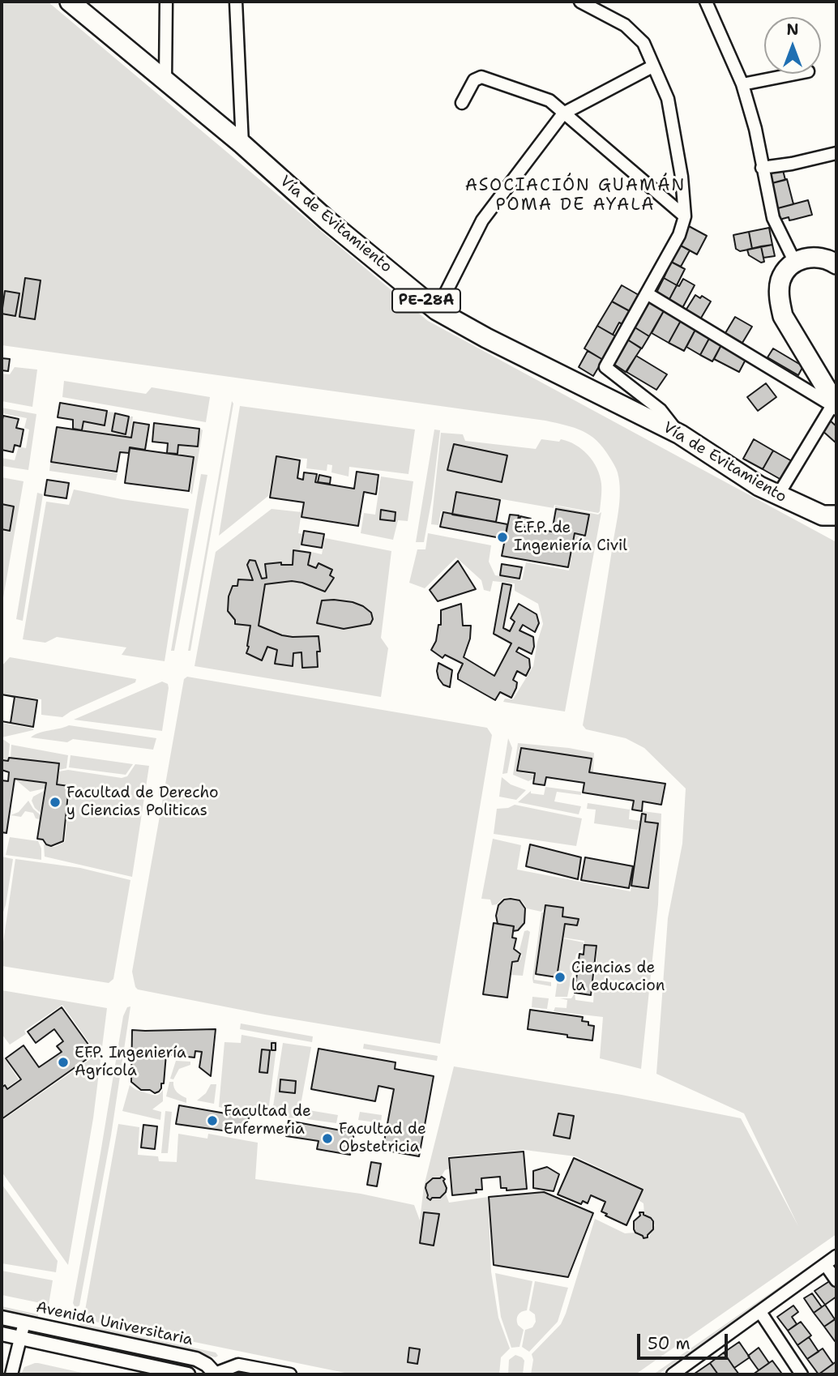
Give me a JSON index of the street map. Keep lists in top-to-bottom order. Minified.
{"streets":{"highway":["Vía de Evitamiento","PE-28A"],"street":["Avenida Universitaria"]},"districts":["ASOCIACIÓN GUAMÁN POMA DE AYALA"],"places":["E.F.P. de Ingeniería Civil","Facultad de Derecho y Ciencias Politicas","Ciencias de la educacion","EFP. Ingeniería Agrícola","Facultad de Enfermeria","Facultad de Obstetricia"],"scale_bar":"50 m","north":"top"}
